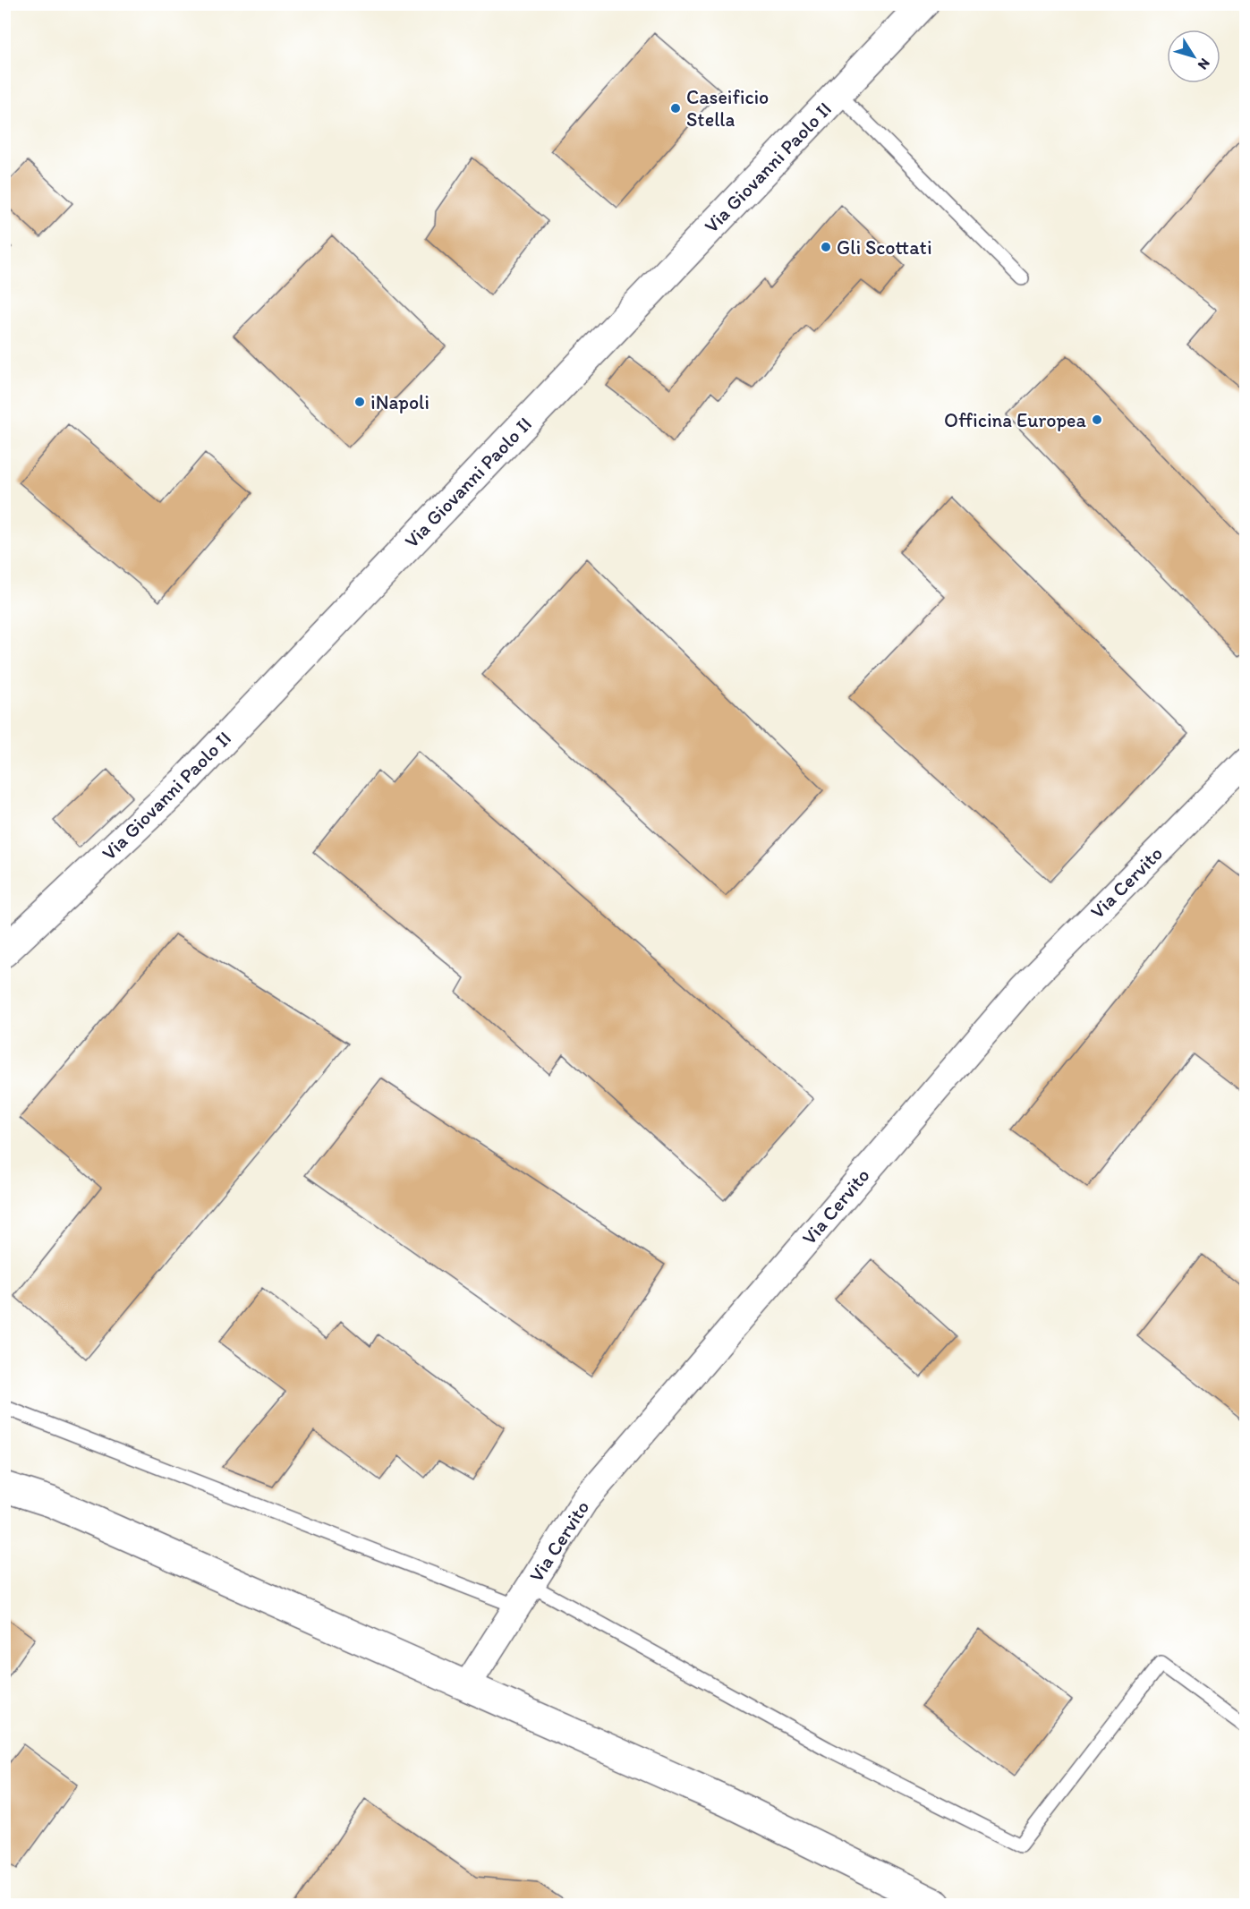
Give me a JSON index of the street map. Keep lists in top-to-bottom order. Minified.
{"streets":{"street":["Via Giovanni Paolo II","Via Cervito"]},"places":["Caseificio Stella","Gli Scottati","iNapoli","Officina Europea"],"north":"bottom right"}
